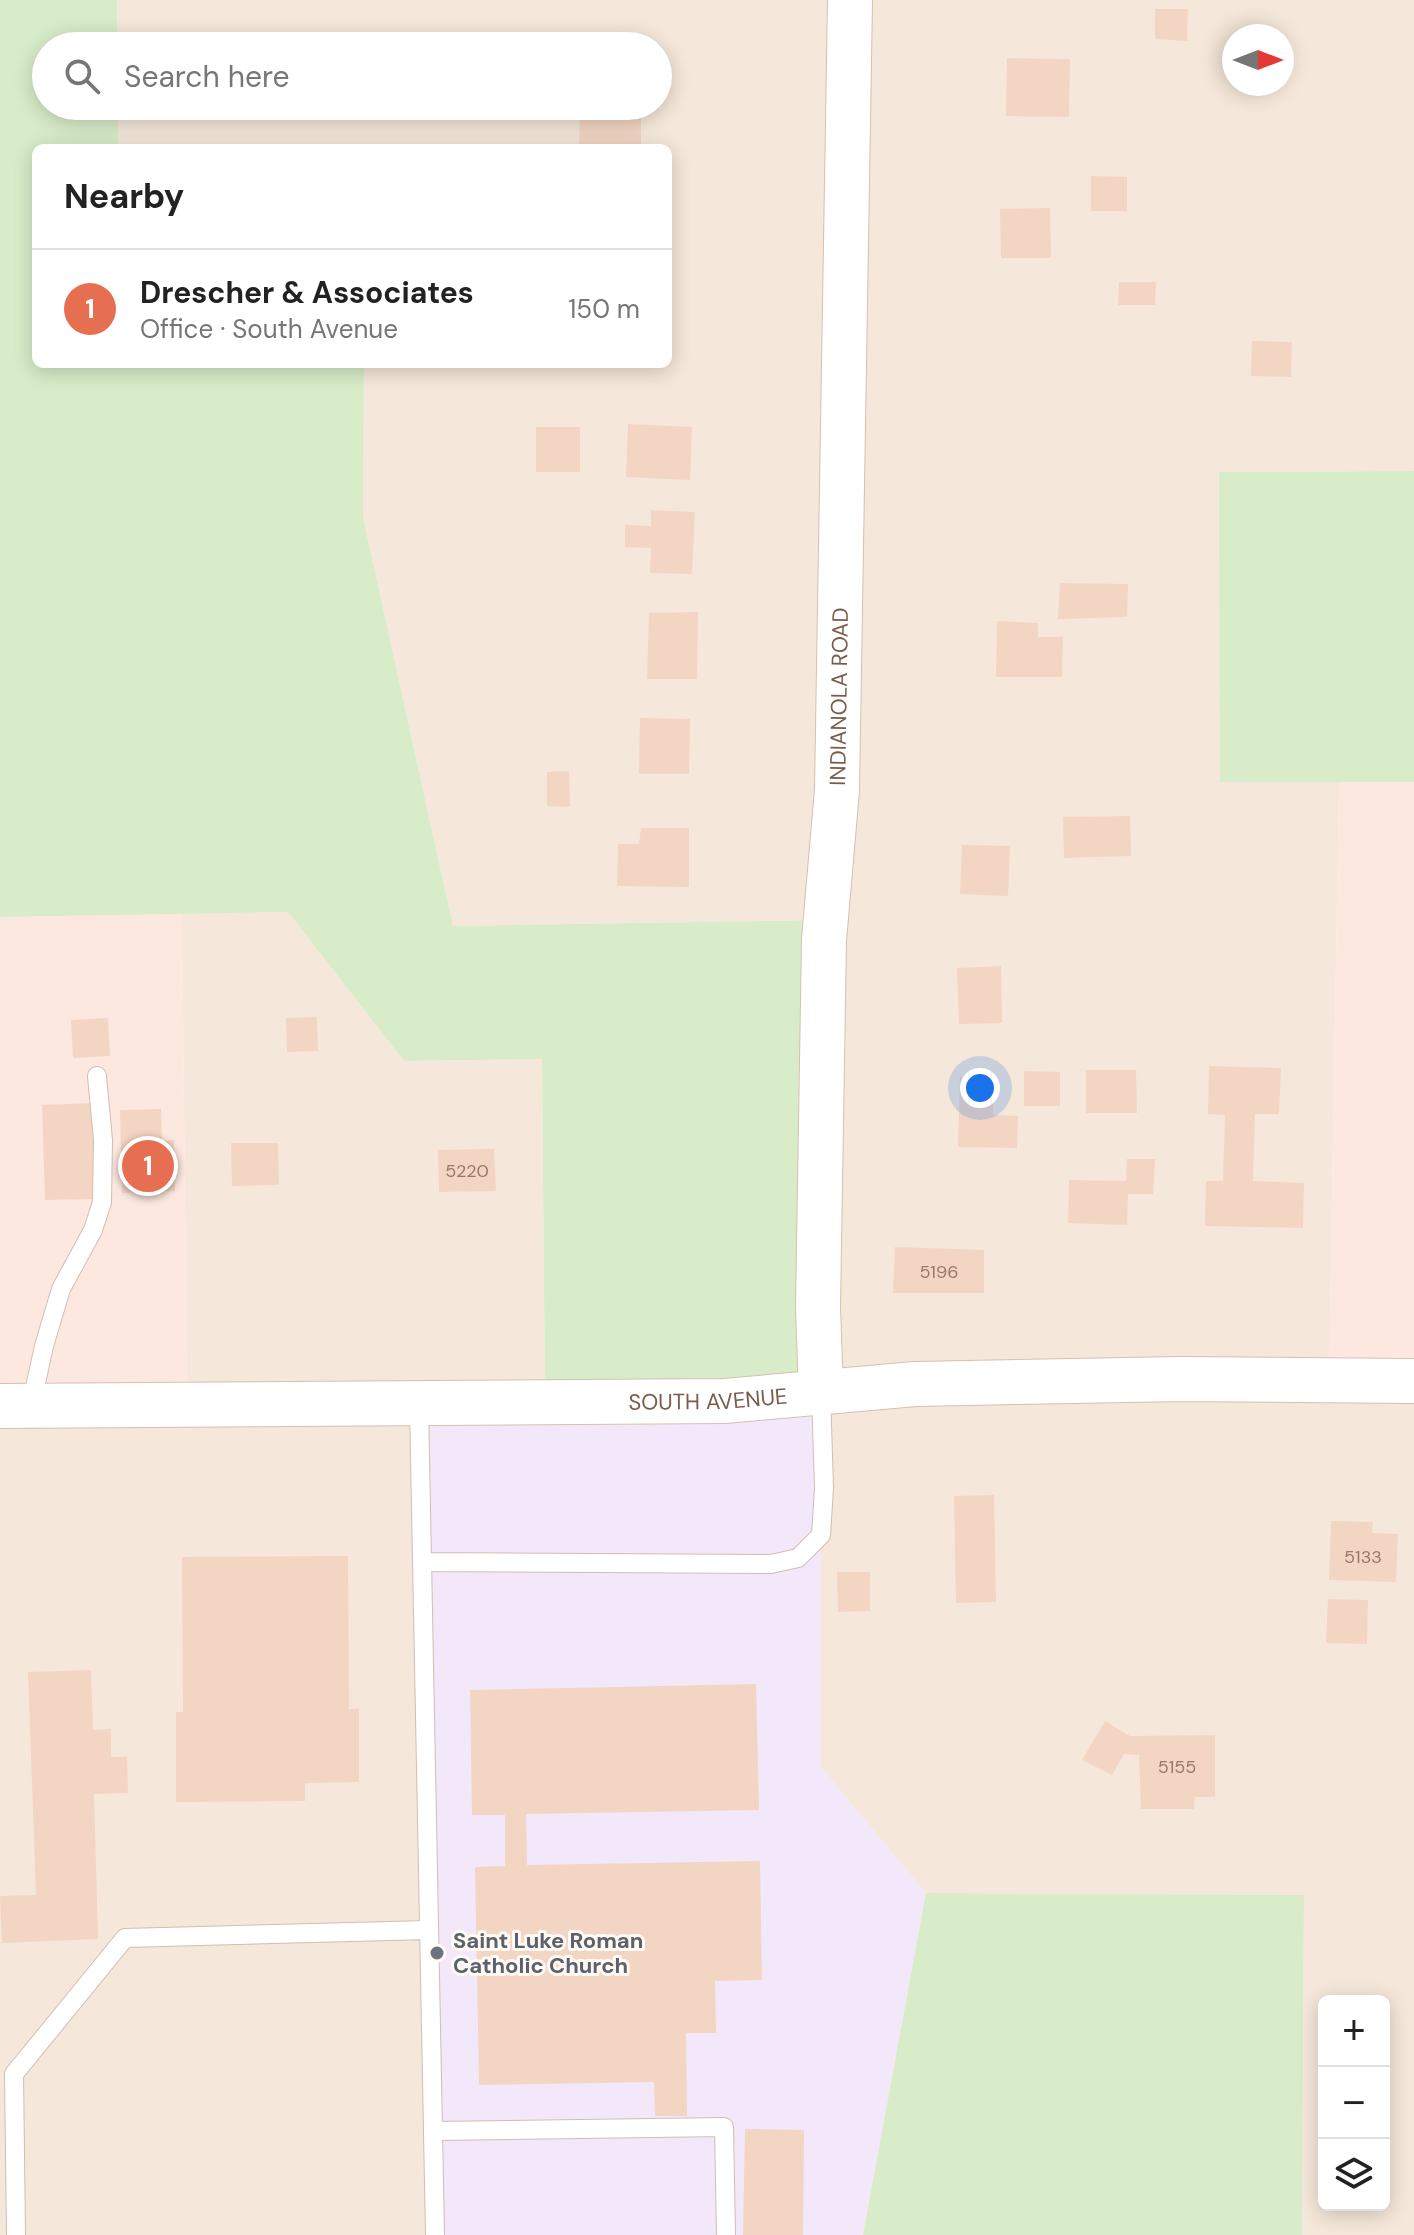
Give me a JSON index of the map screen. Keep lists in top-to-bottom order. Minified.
{"streets":{"street":["INDIANOLA ROAD","SOUTH AVENUE"]},"crossings":[["INDIANOLA ROAD","SOUTH AVENUE"]],"places":["Saint Luke Roman Catholic Church"],"house_numbers":["5220","5196","5133","5155"],"north":"right","page":{"search":"Search here","heading":"Nearby","list":[{"mark":"1","name":"Drescher & Associates","note":"Office · South Avenue","value":"150 m"}],"pins":"1","map_buttons":["+","−"]}}
